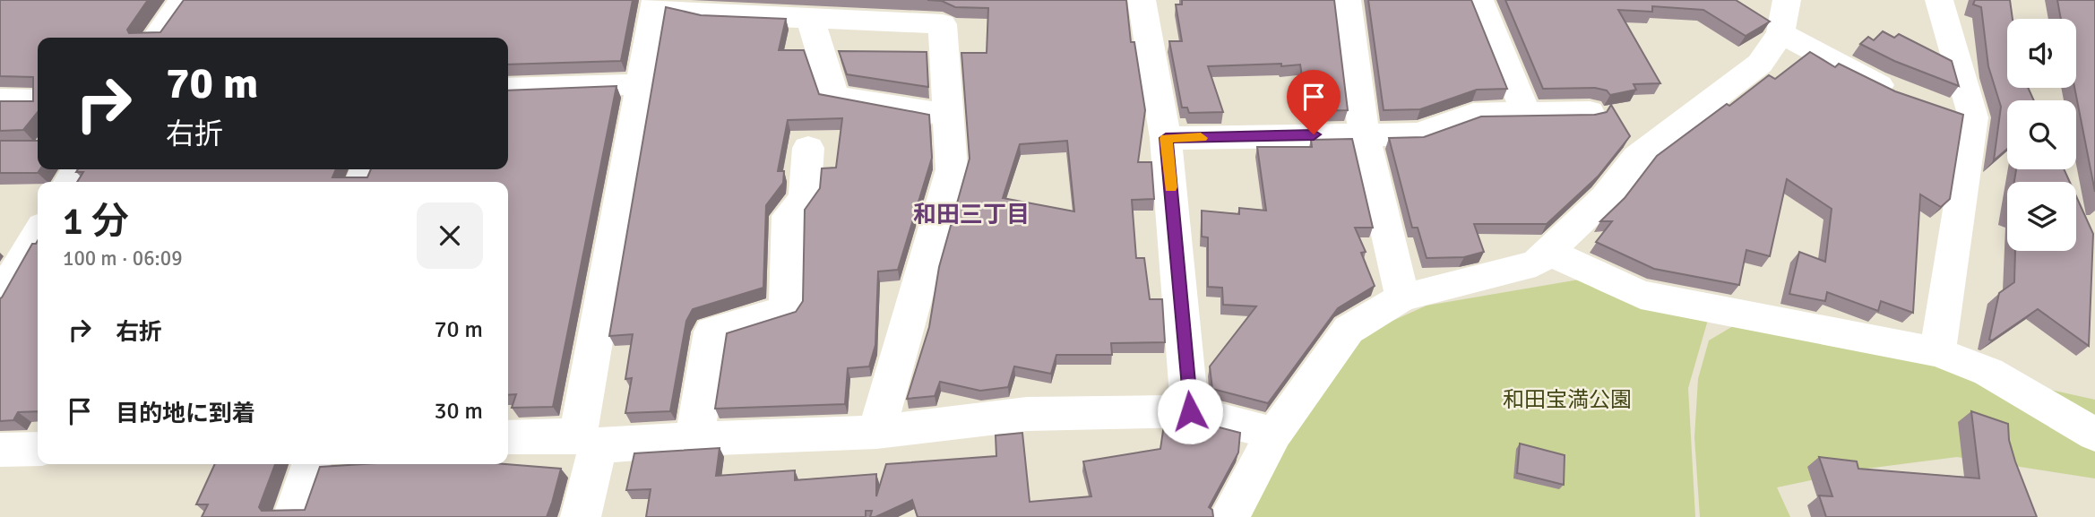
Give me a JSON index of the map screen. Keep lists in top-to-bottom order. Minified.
{"districts":["和田三丁目"],"parks":["和田宝満公園"],"page":{"turn":["70 m","右折"],"heading":["1 分","100 m · 06:09"],"list":[{"name":"右折","value":"70 m"},{"name":"目的地に到着","value":"30 m"}]}}
